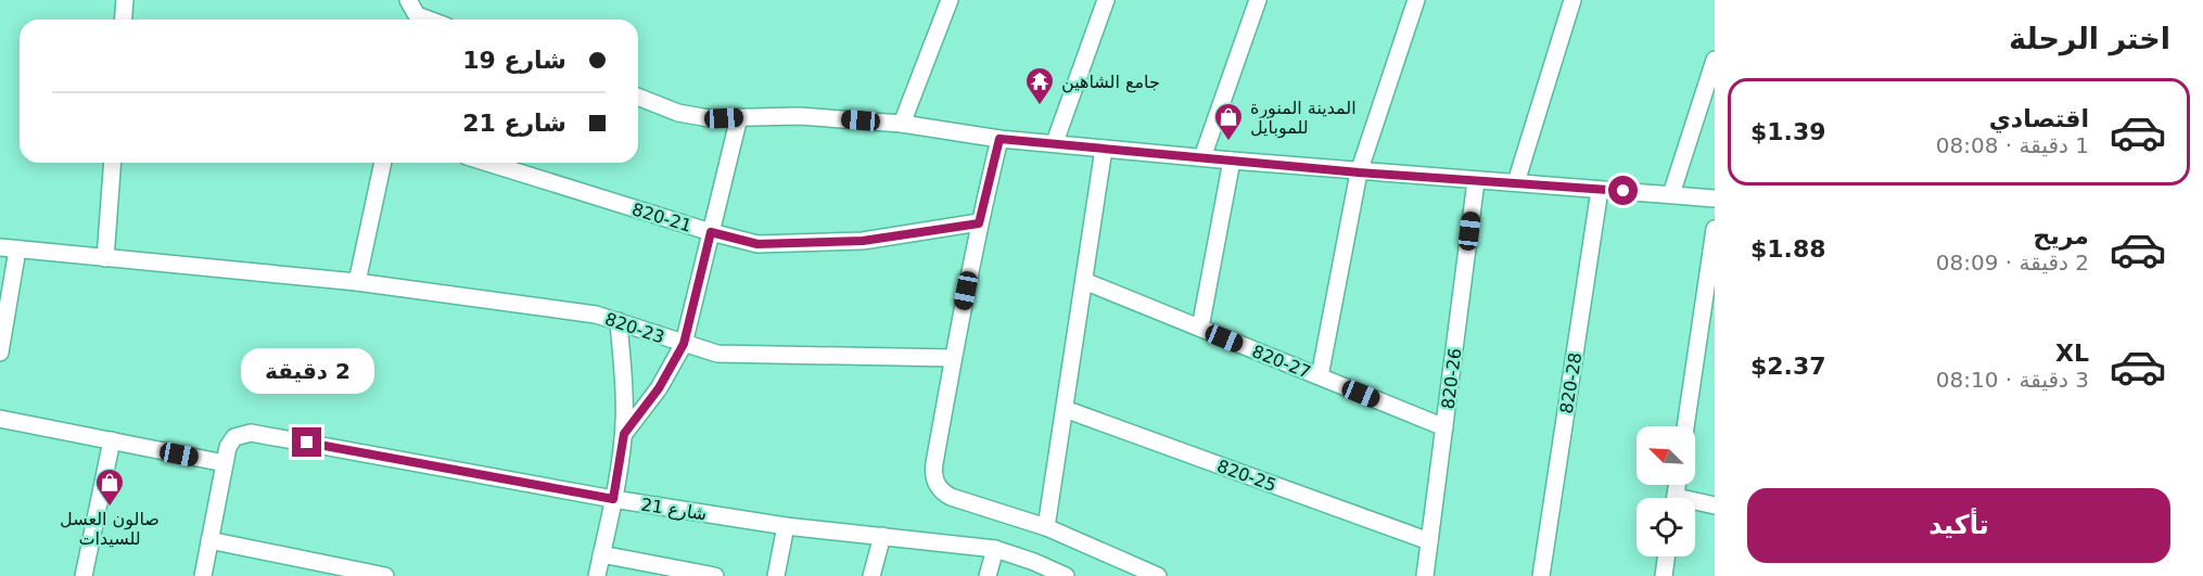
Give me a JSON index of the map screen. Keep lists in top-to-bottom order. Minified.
{"streets":{"street":["820-21","820-23","820-27","820-26","820-28","820-25","شارع 21"]},"crossings":[["820-27","820-26"],["820-26","820-25"]],"places":{"temple":["جامع الشاهين"],"shop":["المدينة المنورة للموبايل","صالون العسل للسيدات"]},"north":"top left","page":{"heading":"اختر الرحلة","banner":["شارع 19","شارع 21"],"list":[{"name":"اقتصادي","note":"1 دقيقة · 08:08","value":"$1.39"},{"name":"مريح","note":"2 دقيقة · 08:09","value":"$1.88"},{"name":"XL","note":"3 دقيقة · 08:10","value":"$2.37"}],"bubble":"2 دقيقة","buttons":"تأكيد"}}
